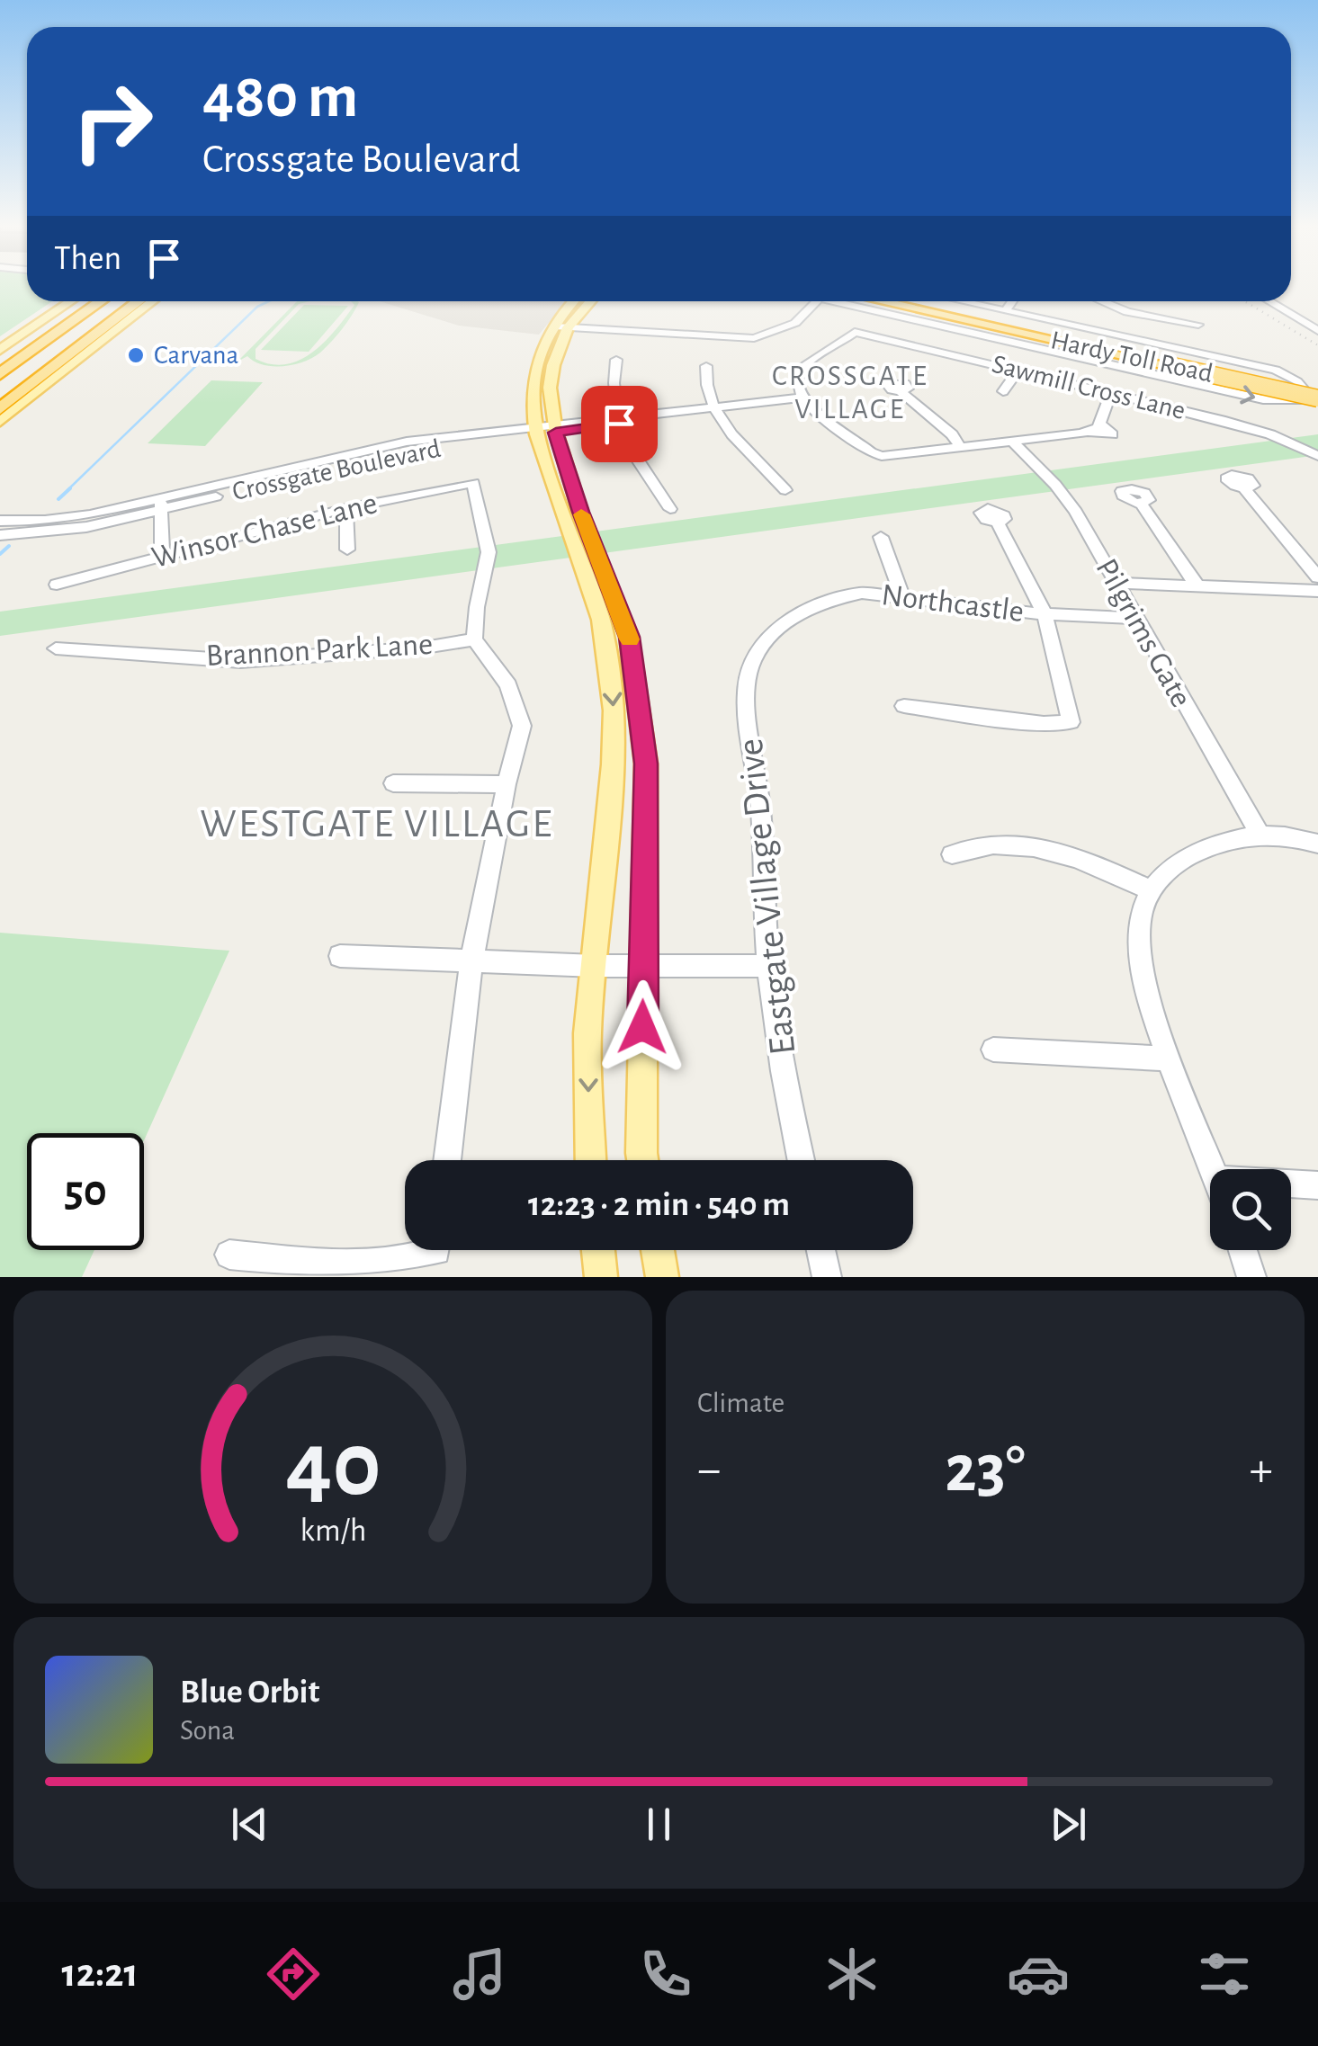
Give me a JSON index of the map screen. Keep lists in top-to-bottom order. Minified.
{"streets":{"highway":["Hardy Toll Road"],"street":["Sawmill Cross Lane","Crossgate Boulevard","Winsor Chase Lane","Northcastle","Pilgrims Gate","Brannon Park Lane","Eastgate Village Drive"]},"crossings":[["Sawmill Cross Lane","Crossgate Boulevard"],["Winsor Chase Lane","Brannon Park Lane"],["Northcastle","Pilgrims Gate"],["Northcastle","Eastgate Village Drive"]],"districts":["CROSSGATE VILLAGE","WESTGATE VILLAGE"],"places":["Carvana"],"page":{"turn":["480 m","Crossgate Boulevard"],"then":"Then","limit":"50","trip":"12:23 · 2 min · 540 m","tile":"Climate","heat":["−","23°","+"],"song":["Blue Orbit","Sona"],"tabs":"12:21","gauge":["40","km/h"]}}
